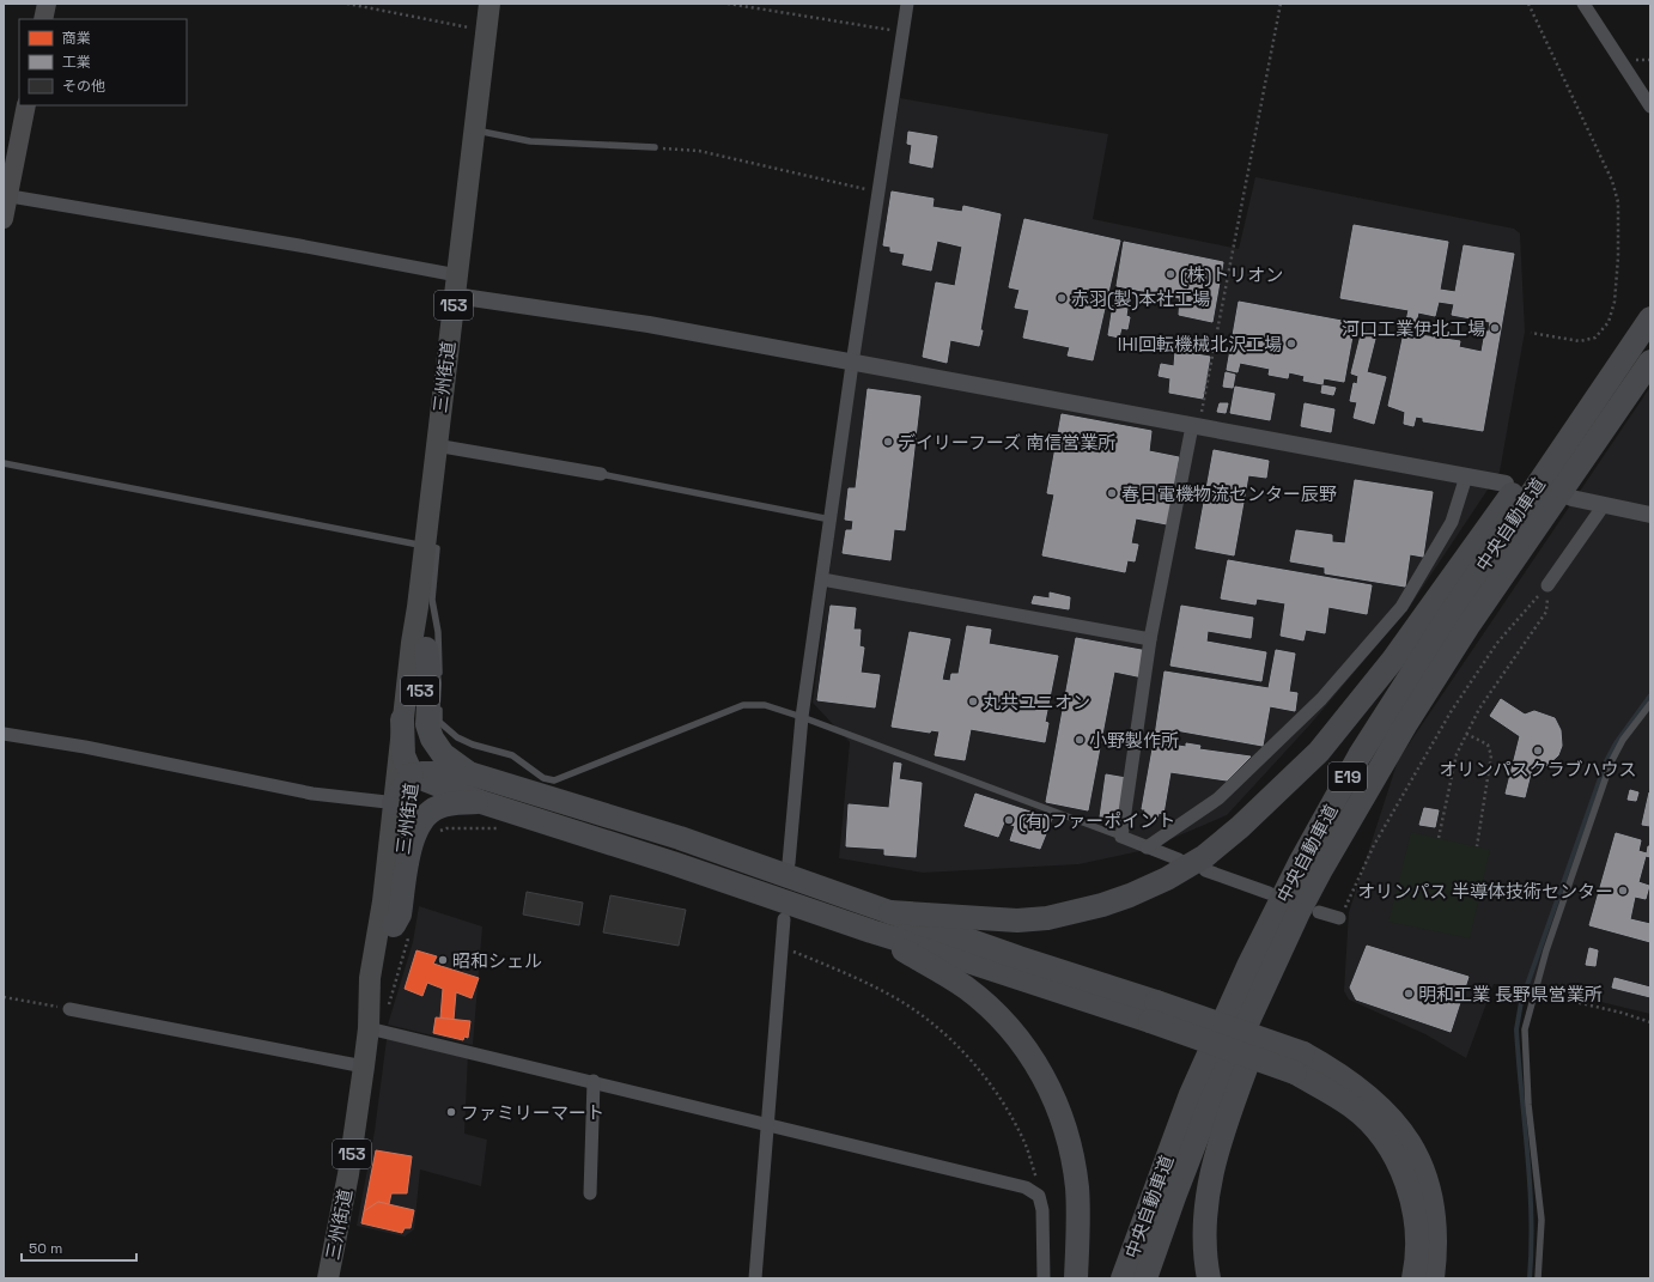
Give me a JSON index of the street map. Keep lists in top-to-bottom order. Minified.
{"streets":{"highway":["153","三州街道","中央自動車道","E19"]},"places":["(株)トリオン","赤羽(製)本社工場","河口工業伊北工場","IHI回転機械北沢工場","デイリーフーズ 南信営業所","春日電機物流センター辰野","丸共ユニオン","小野製作所","オリンパスクラブハウス","(有)ファーポイント","オリンパス 半導体技術センター","昭和シェル","明和工業 長野県営業所","ファミリーマート"],"legend":["商業","工業","その他"],"scale_bar":"50 m"}
